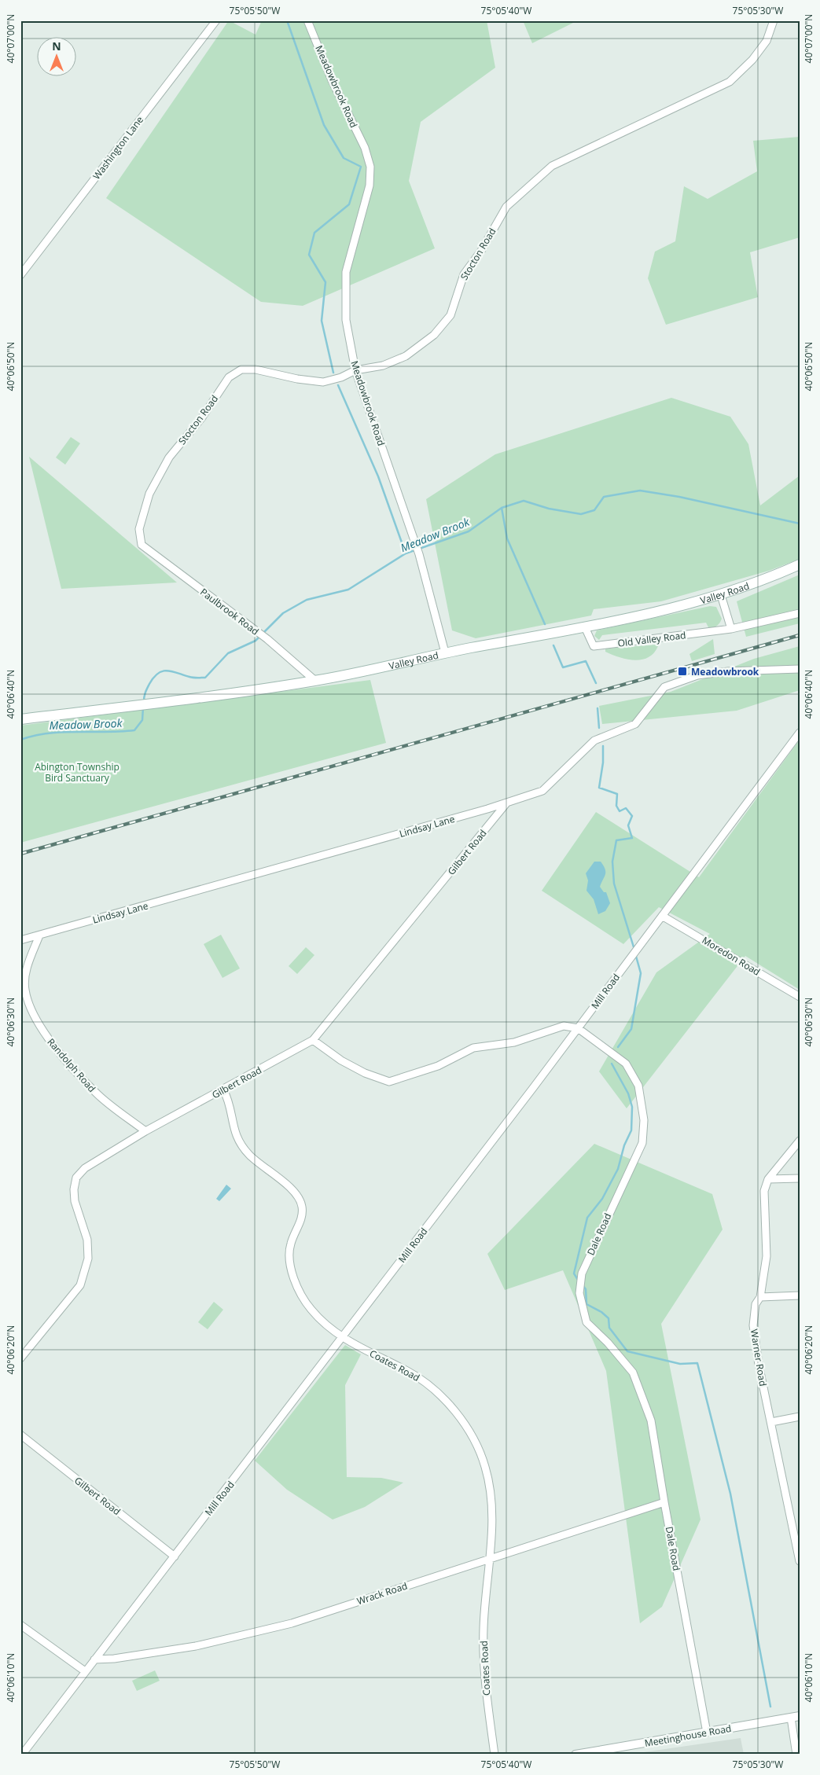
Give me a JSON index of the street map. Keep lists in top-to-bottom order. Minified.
{"streets":{"main road":["Valley Road"],"street":["Meadowbrook Road","Washington Lane","Stocton Road","Paulbrook Road","Old Valley Road","Lindsay Lane","Gilbert Road","Moredon Road","Mill Road","Randolph Road","Dale Road","Warner Road","Coates Road","Wrack Road","Meetinghouse Road"]},"crossings":[["Meadowbrook Road","Stocton Road"],["Meadowbrook Road","Valley Road"],["Stocton Road","Paulbrook Road"],["Valley Road","Paulbrook Road"],["Valley Road","Old Valley Road"],["Lindsay Lane","Gilbert Road"],["Lindsay Lane","Randolph Road"],["Gilbert Road","Mill Road"],["Gilbert Road","Randolph Road"],["Gilbert Road","Coates Road"],["Moredon Road","Mill Road"],["Mill Road","Dale Road"],["Mill Road","Coates Road"],["Mill Road","Wrack Road"],["Dale Road","Wrack Road"],["Dale Road","Meetinghouse Road"],["Coates Road","Wrack Road"]],"water":["Meadow Brook"],"parks":["Abington Township Bird Sanctuary"],"places":{"transit":["Meadowbrook"]},"north":"top","coordinates":["75°05'50\"W","75°05'40\"W","75°05'30\"W","40°07'00\"N","40°06'50\"N","40°06'40\"N","40°06'30\"N","40°06'20\"N","40°06'10\"N"]}
